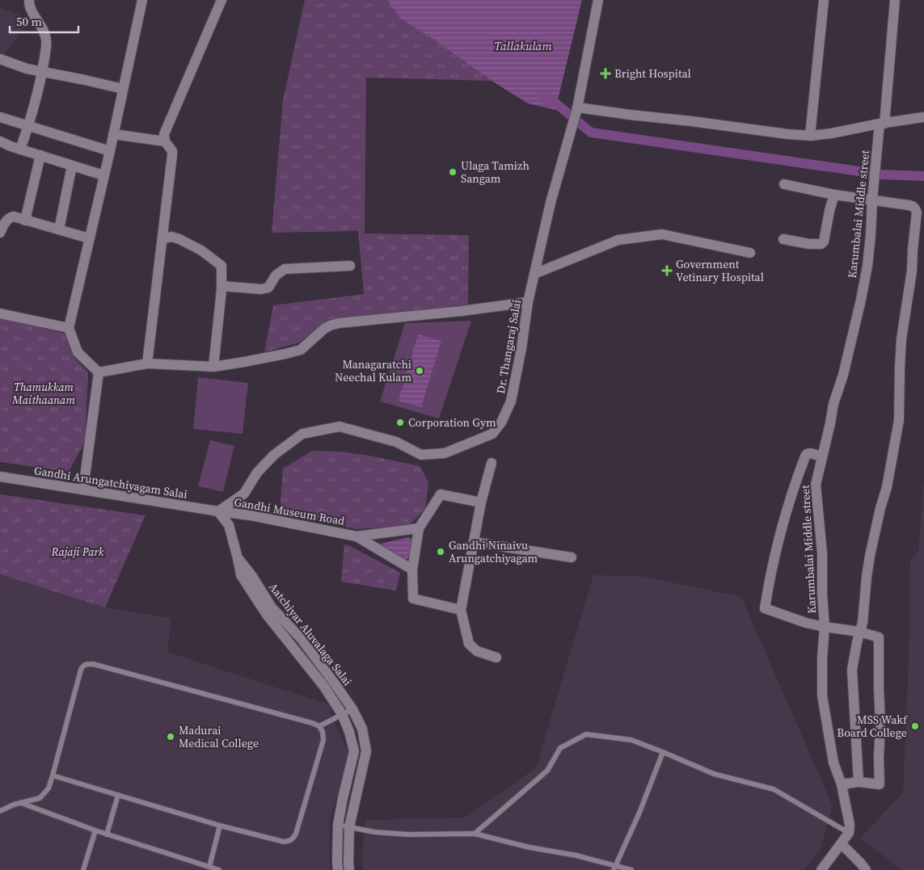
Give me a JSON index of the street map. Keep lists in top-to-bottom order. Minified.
{"streets":{"street":["Karumbalai Middle street","Dr. Thangaraj Salai","Gandhi Arungatchiyagam Salai","Gandhi Museum Road","Aatchiyar Aluvalaga Salai"]},"crossings":[["Dr. Thangaraj Salai","Gandhi Arungatchiyagam Salai"],["Dr. Thangaraj Salai","Gandhi Museum Road"],["Dr. Thangaraj Salai","Aatchiyar Aluvalaga Salai"],["Gandhi Arungatchiyagam Salai","Gandhi Museum Road"],["Gandhi Arungatchiyagam Salai","Aatchiyar Aluvalaga Salai"],["Gandhi Museum Road","Aatchiyar Aluvalaga Salai"]],"water":["Tallakulam"],"parks":["Thamukkam Maithaanam","Rajaji Park"],"places":{"health":["Bright Hospital","Government Vetinary Hospital"],"other":["Ulaga Tamizh Sangam","Managaratchi Neechal Kulam","Corporation Gym","Gandhi Ninaivu Arungatchiyagam","MSS Wakf Board College","Madurai Medical College"]},"scale_bar":"50 m"}
